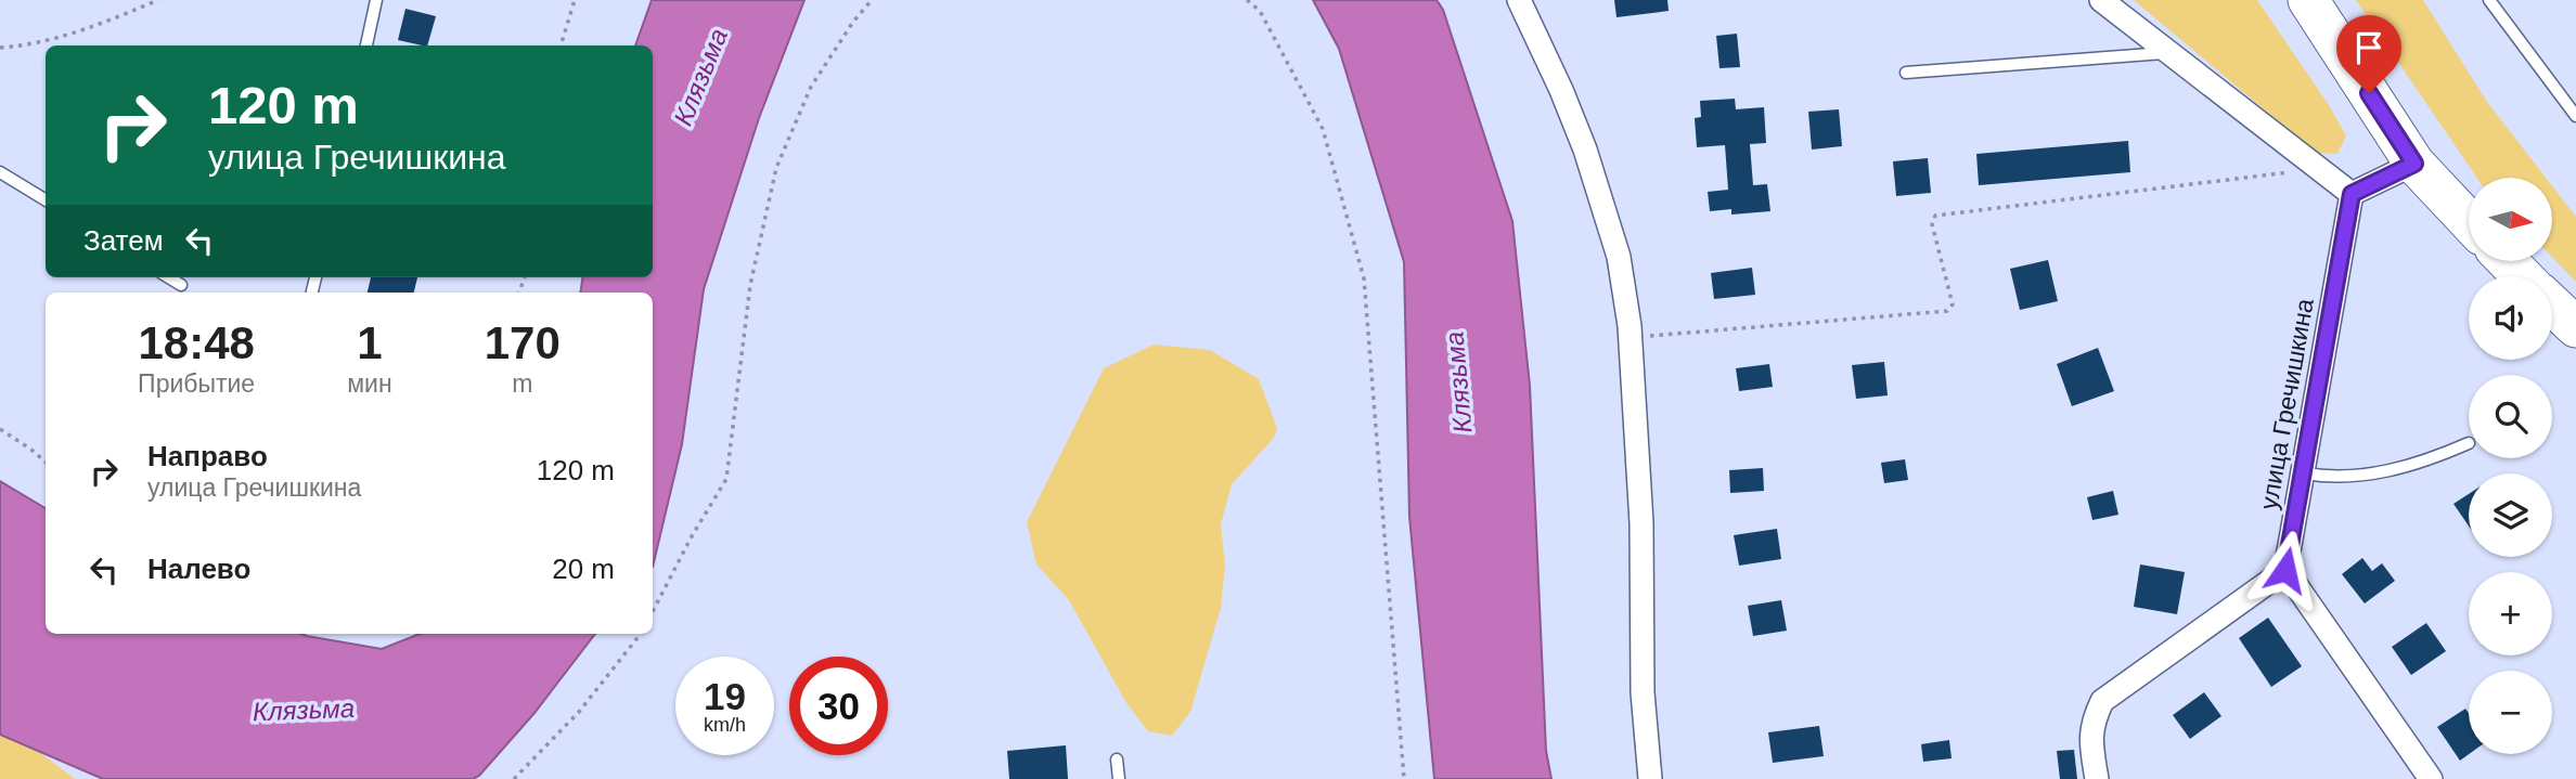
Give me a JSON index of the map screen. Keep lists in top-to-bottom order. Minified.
{"streets":{"street":["улица Гречишкина"]},"water":["Клязьма"],"north":"right","page":{"turn":["120 m","улица Гречишкина"],"map_buttons":["+","−"],"then":"Затем","eta":["18:48","Прибытие","1","мин","170","m"],"list":[{"name":"Направо","note":"улица Гречишкина","value":"120 m"},{"name":"Налево","value":"20 m"}],"speed":"19 km/h","limit":"30"}}
